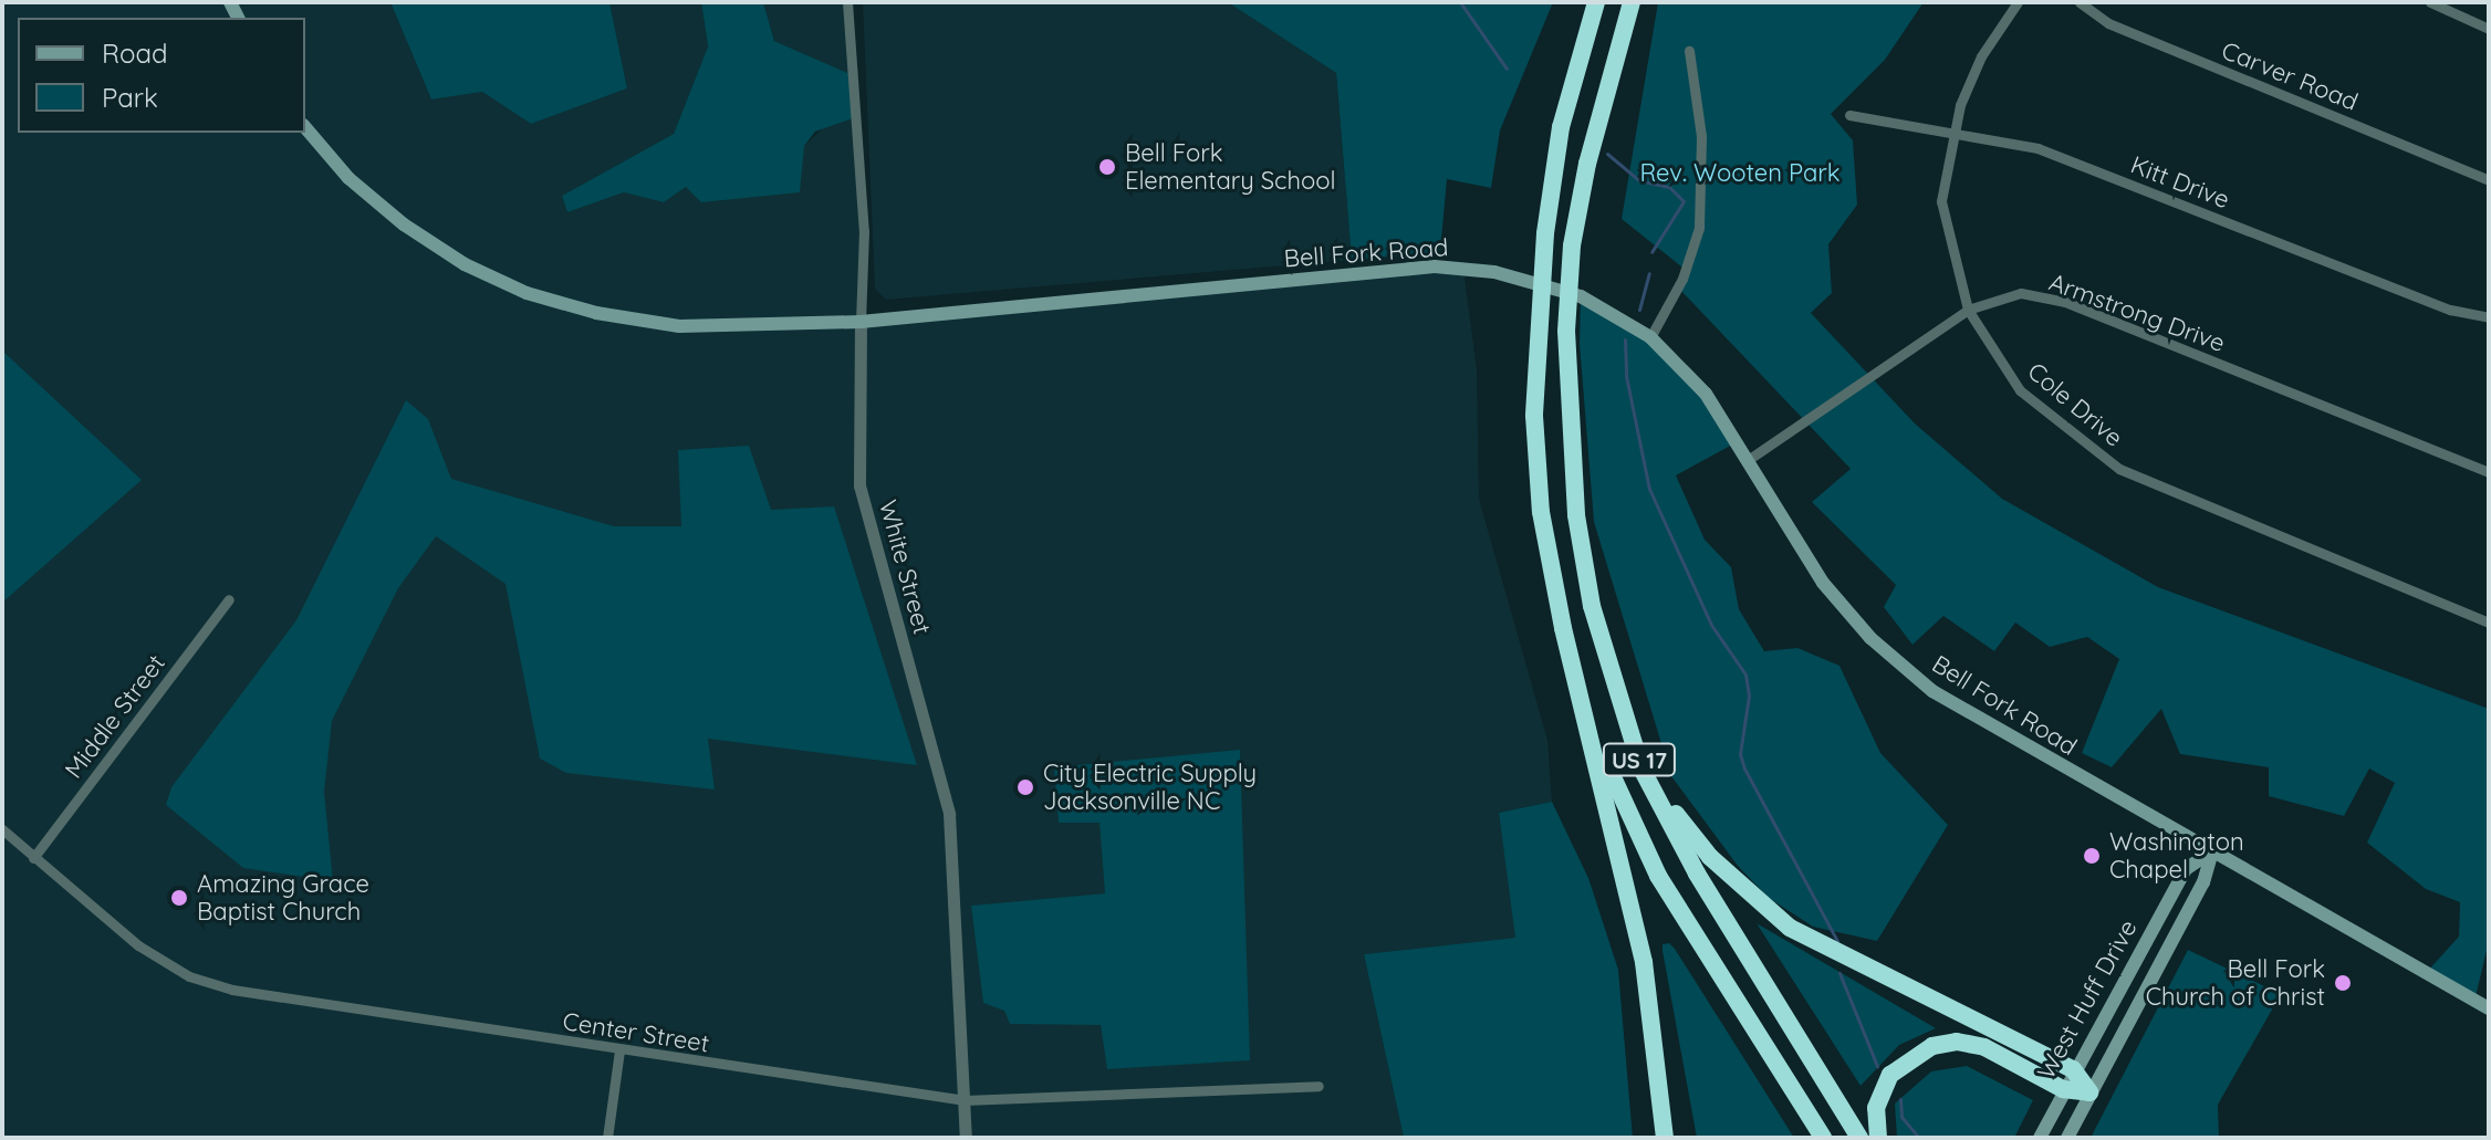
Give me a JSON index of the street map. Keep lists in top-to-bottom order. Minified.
{"streets":{"highway":["US 17"],"main road":["Bell Fork Road","West Huff Drive"],"street":["Carver Road","Kitt Drive","Armstrong Drive","Cole Drive","White Street","Middle Street","Center Street"]},"crossings":[["Kitt Drive","Cole Drive"],["Bell Fork Road","Armstrong Drive"],["Bell Fork Road","White Street"],["Bell Fork Road","West Huff Drive"],["Armstrong Drive","Cole Drive"],["White Street","Center Street"],["Middle Street","Center Street"]],"parks":["Rev. Wooten Park"],"places":["Bell Fork Elementary School","City Electric Supply Jacksonville NC","Washington Chapel","Amazing Grace Baptist Church","Bell Fork Church of Christ"],"legend":["Road","Park"]}
